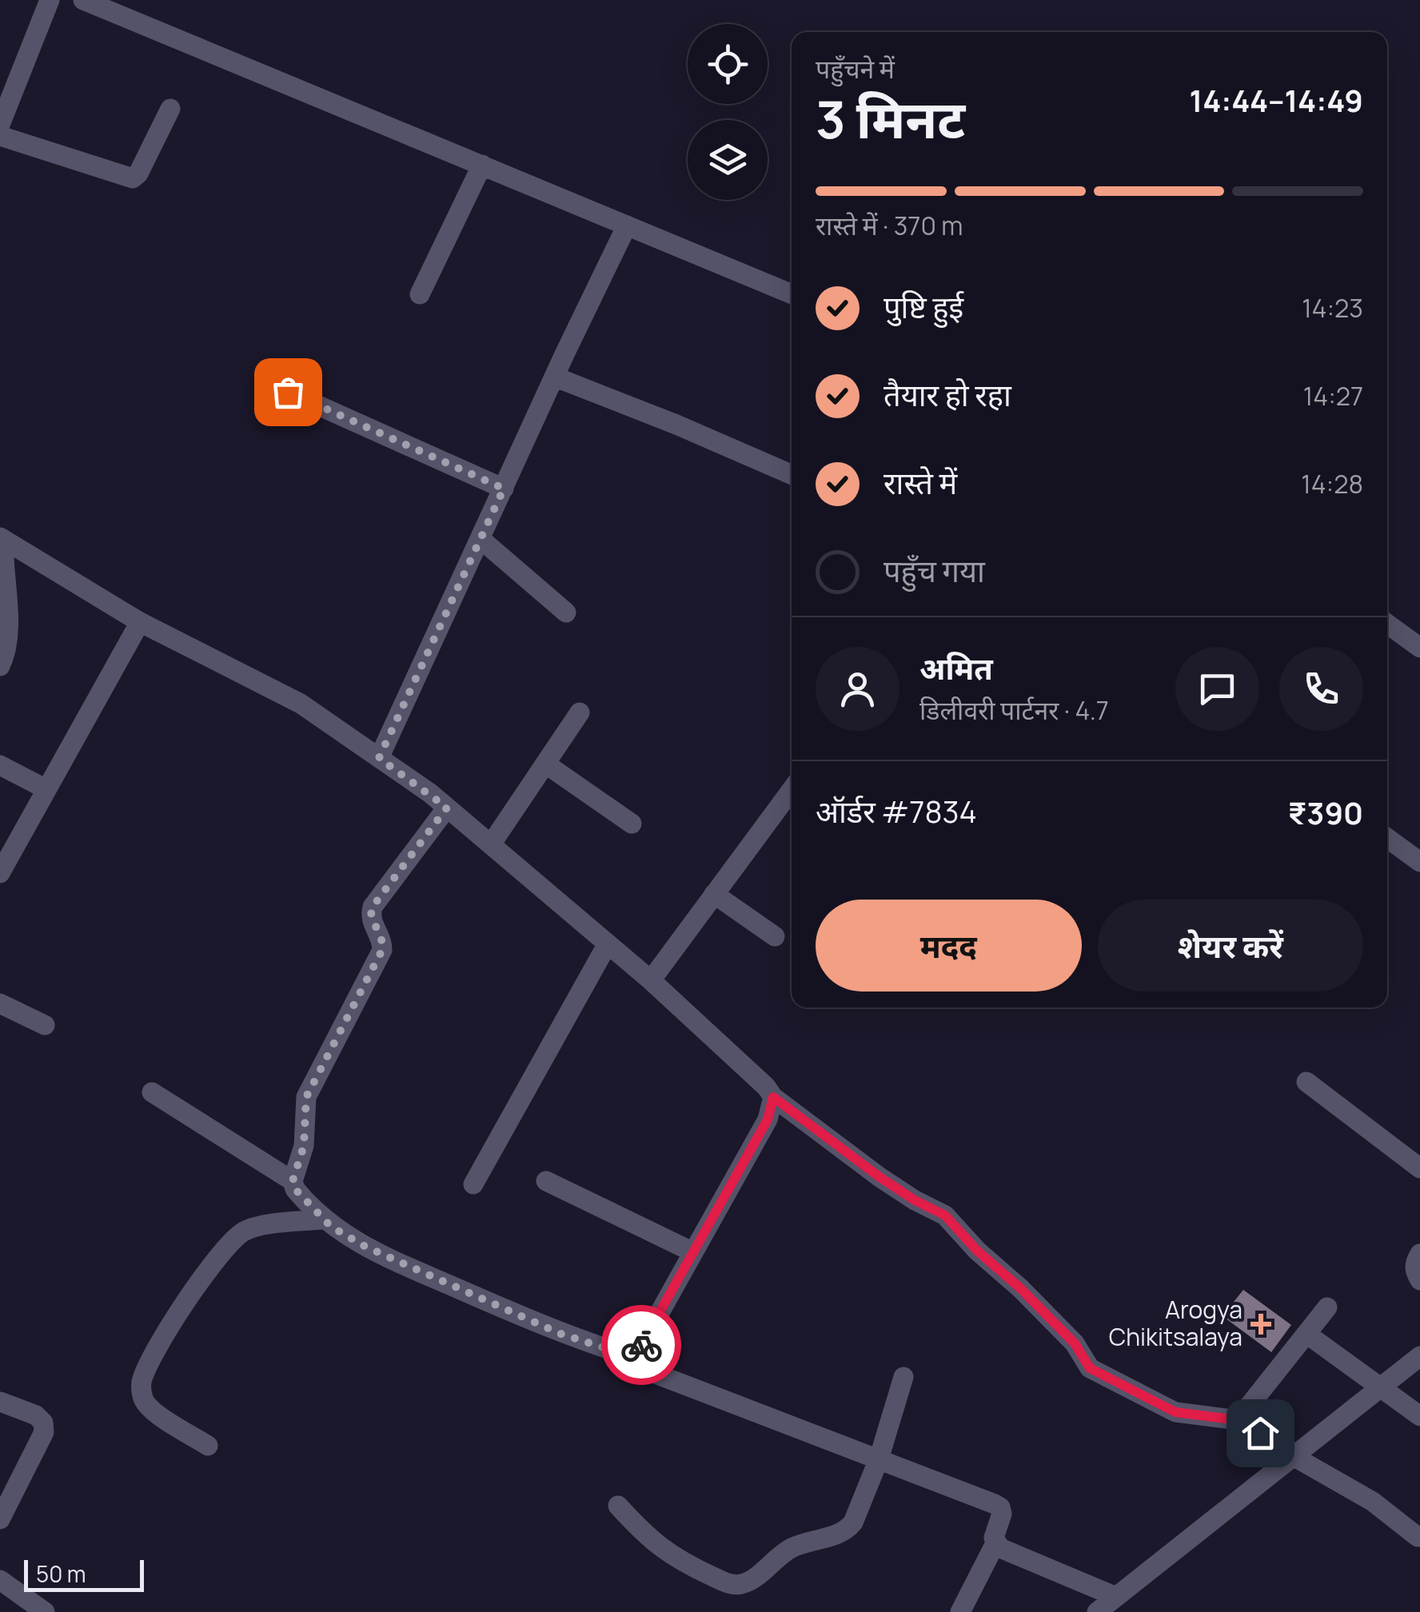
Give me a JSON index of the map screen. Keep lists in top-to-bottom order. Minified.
{"places":{"health":["Arogya Chikitsalaya"]},"scale_bar":"50 m","page":{"heading":["3 मिनट","पहुँचने में","14:44–14:49"],"panel":["अमित","डिलीवरी पार्टनर · 4.7","ऑर्डर #7834","₹390"],"bar":"रास्ते में · 370 m","list":[["पुष्टि हुई","14:23"],["तैयार हो रहा","14:27"],["रास्ते में","14:28"],"पहुँच गया"],"buttons":["मदद","शेयर करें"],"scale":"50 m"}}
